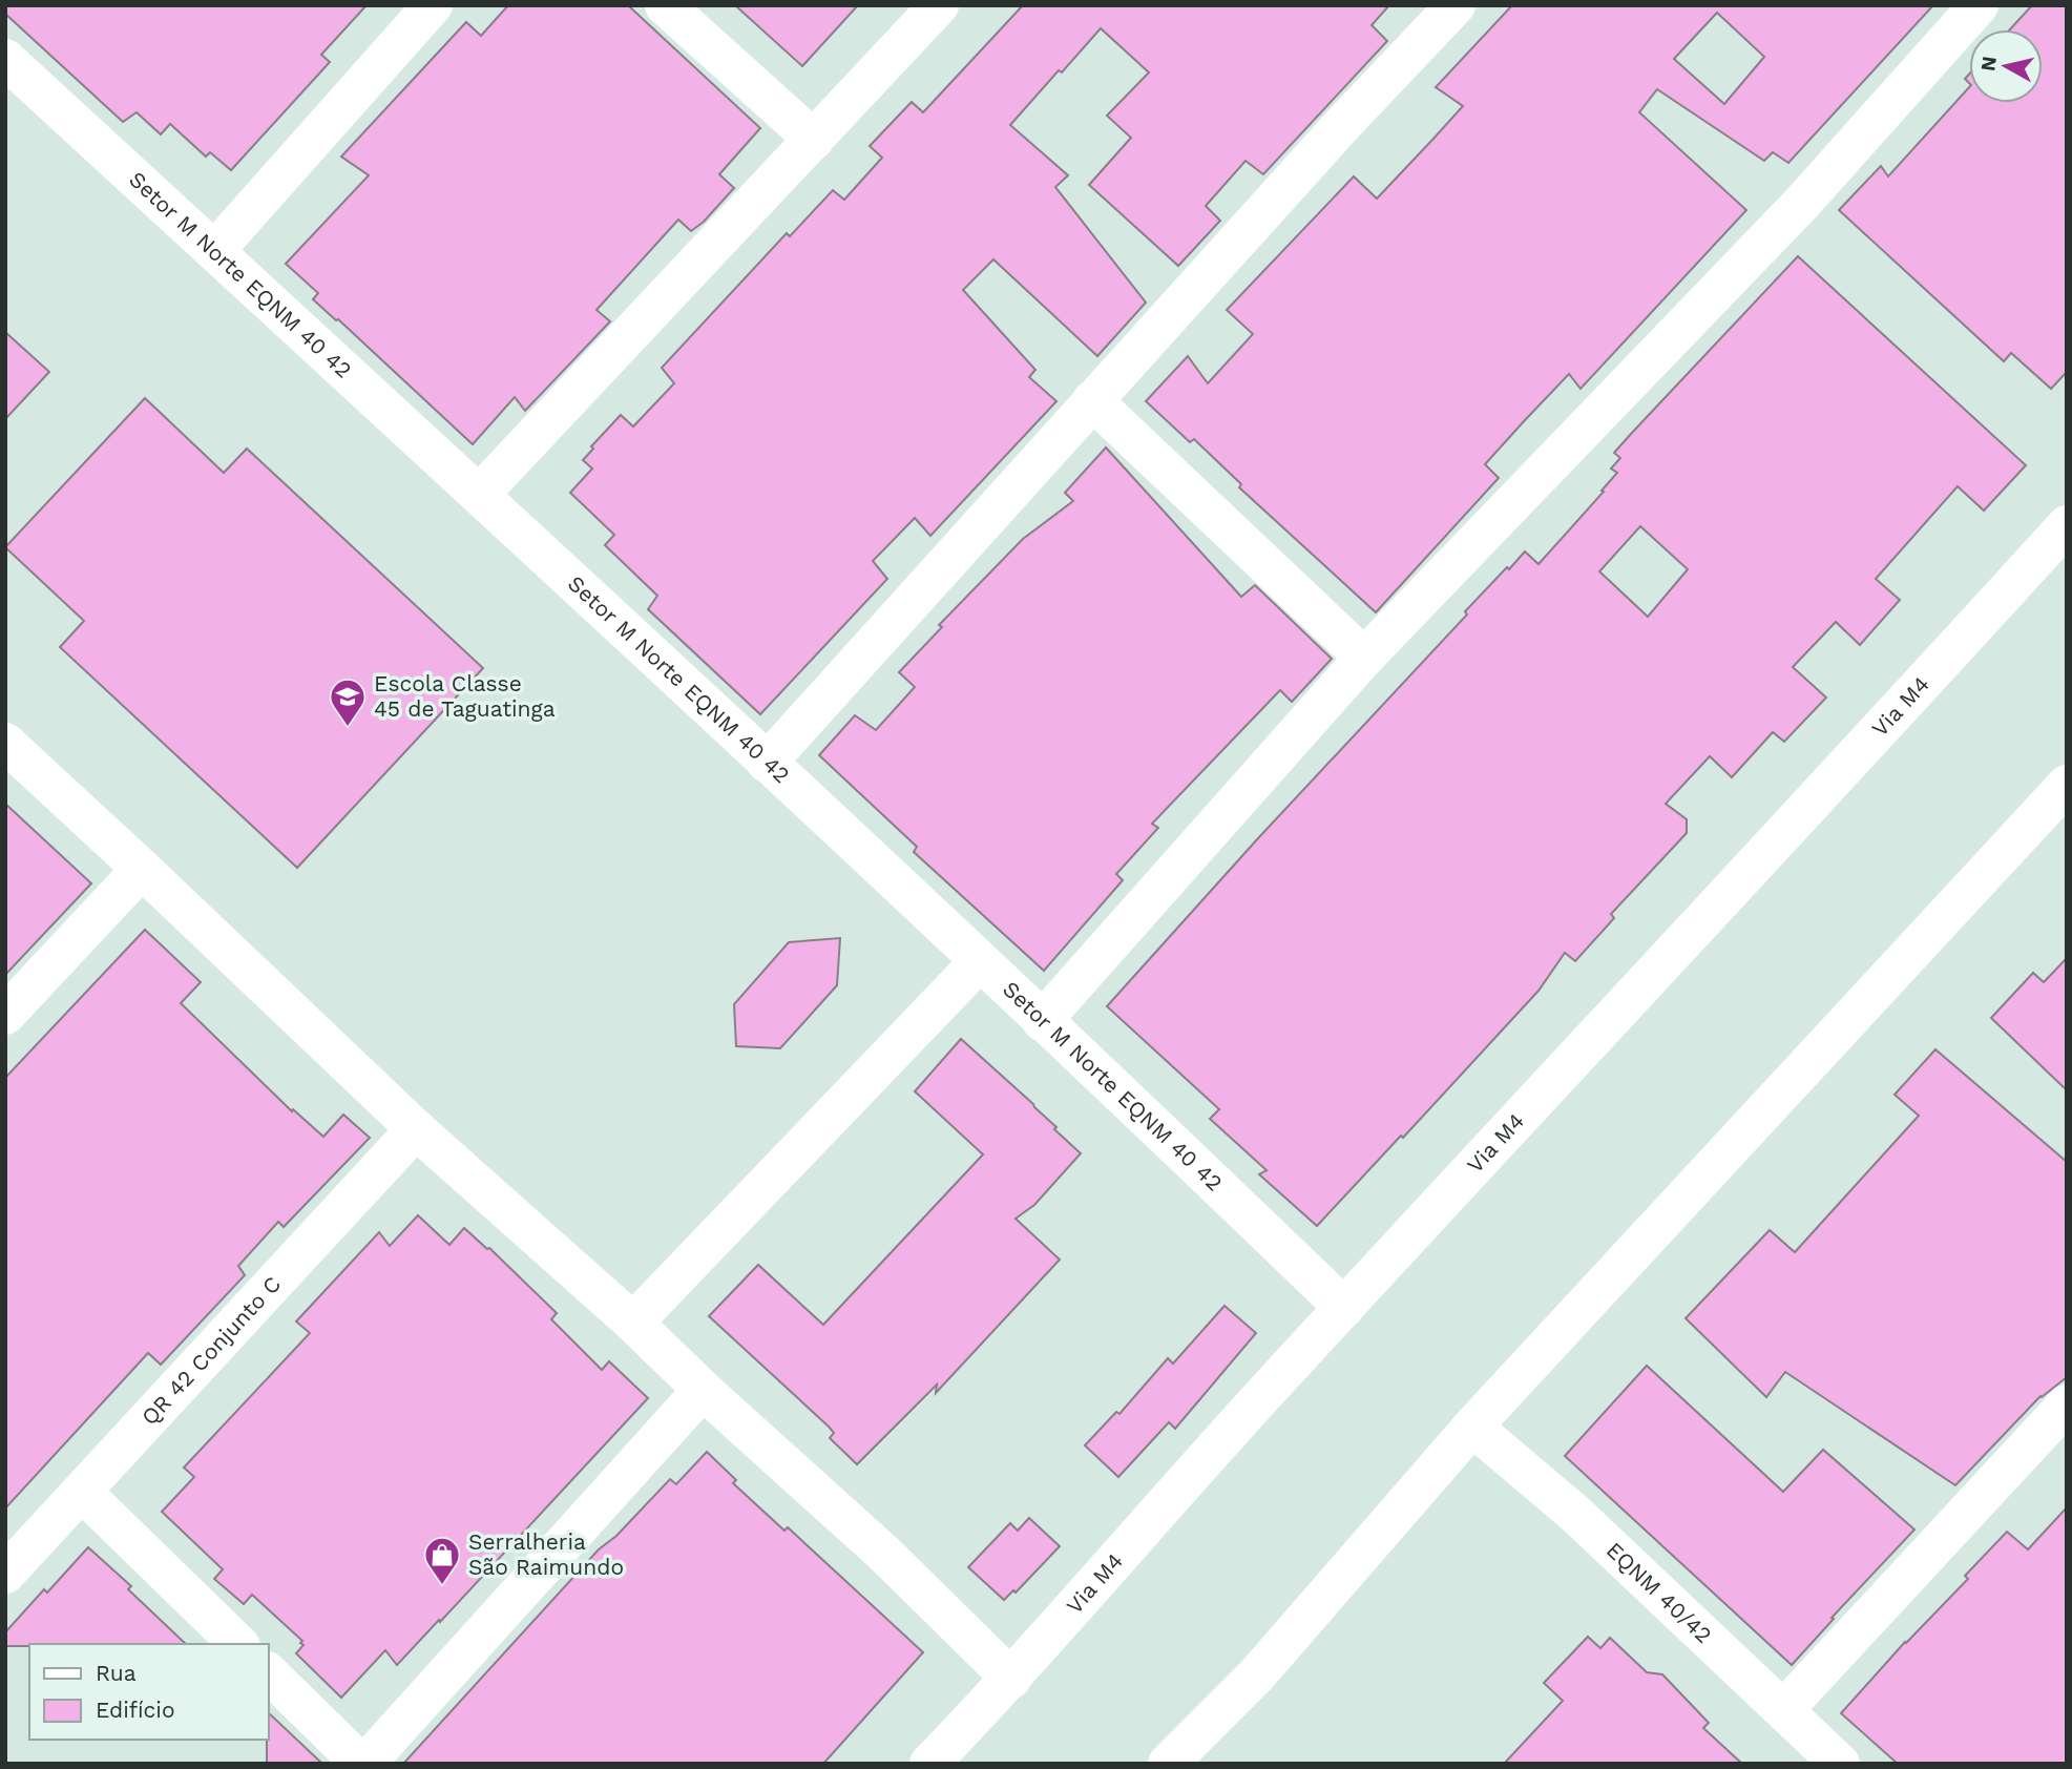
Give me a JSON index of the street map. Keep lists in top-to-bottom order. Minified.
{"streets":{"street":["Setor M Norte EQNM 40 42","Via M4","QR 42 Conjunto C","EQNM 40/42"]},"crossings":[["Setor M Norte EQNM 40 42","Via M4"]],"places":{"school or university":["Escola Classe 45 de Taguatinga"],"shop":["Serralheria São Raimundo"]},"legend":["Rua","Edifício"],"north":"left"}
